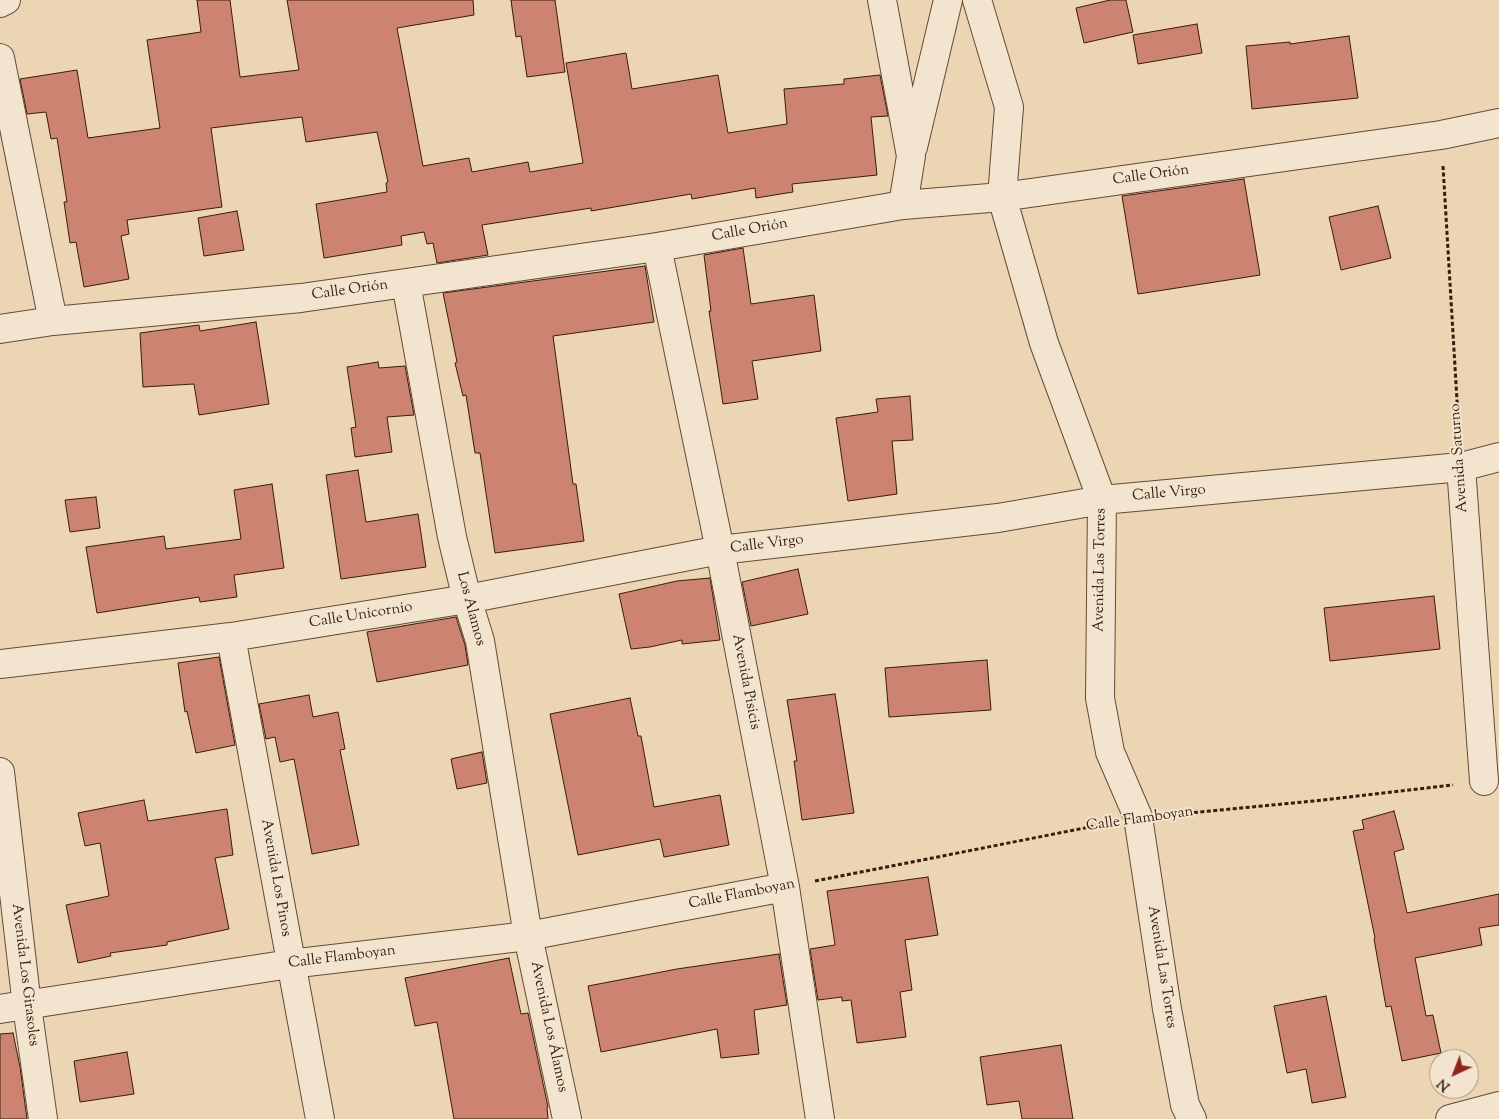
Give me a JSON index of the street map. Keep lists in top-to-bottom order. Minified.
{"streets":{"street":["Calle Orión","Avenida Saturno","Calle Virgo","Avenida Las Torres","Los Alamos","Calle Unicornio","Avenida Pisicis","Calle Flamboyan","Avenida Los Pinos","Avenida Los Girasoles","Avenida Los Álamos"]},"crossings":[["Calle Orión","Avenida Saturno"],["Calle Orión","Avenida Las Torres"],["Calle Orión","Los Alamos"],["Calle Orión","Avenida Pisicis"],["Avenida Saturno","Calle Virgo"],["Avenida Saturno","Calle Flamboyan"],["Calle Virgo","Avenida Las Torres"],["Calle Virgo","Calle Unicornio"],["Calle Virgo","Avenida Pisicis"],["Avenida Las Torres","Calle Flamboyan"],["Los Alamos","Calle Unicornio"],["Los Alamos","Calle Flamboyan"],["Los Alamos","Avenida Los Álamos"],["Calle Unicornio","Avenida Pisicis"],["Calle Unicornio","Avenida Los Pinos"],["Avenida Pisicis","Calle Flamboyan"],["Calle Flamboyan","Avenida Los Pinos"],["Calle Flamboyan","Avenida Los Girasoles"],["Calle Flamboyan","Avenida Los Álamos"]],"north":"bottom left"}
